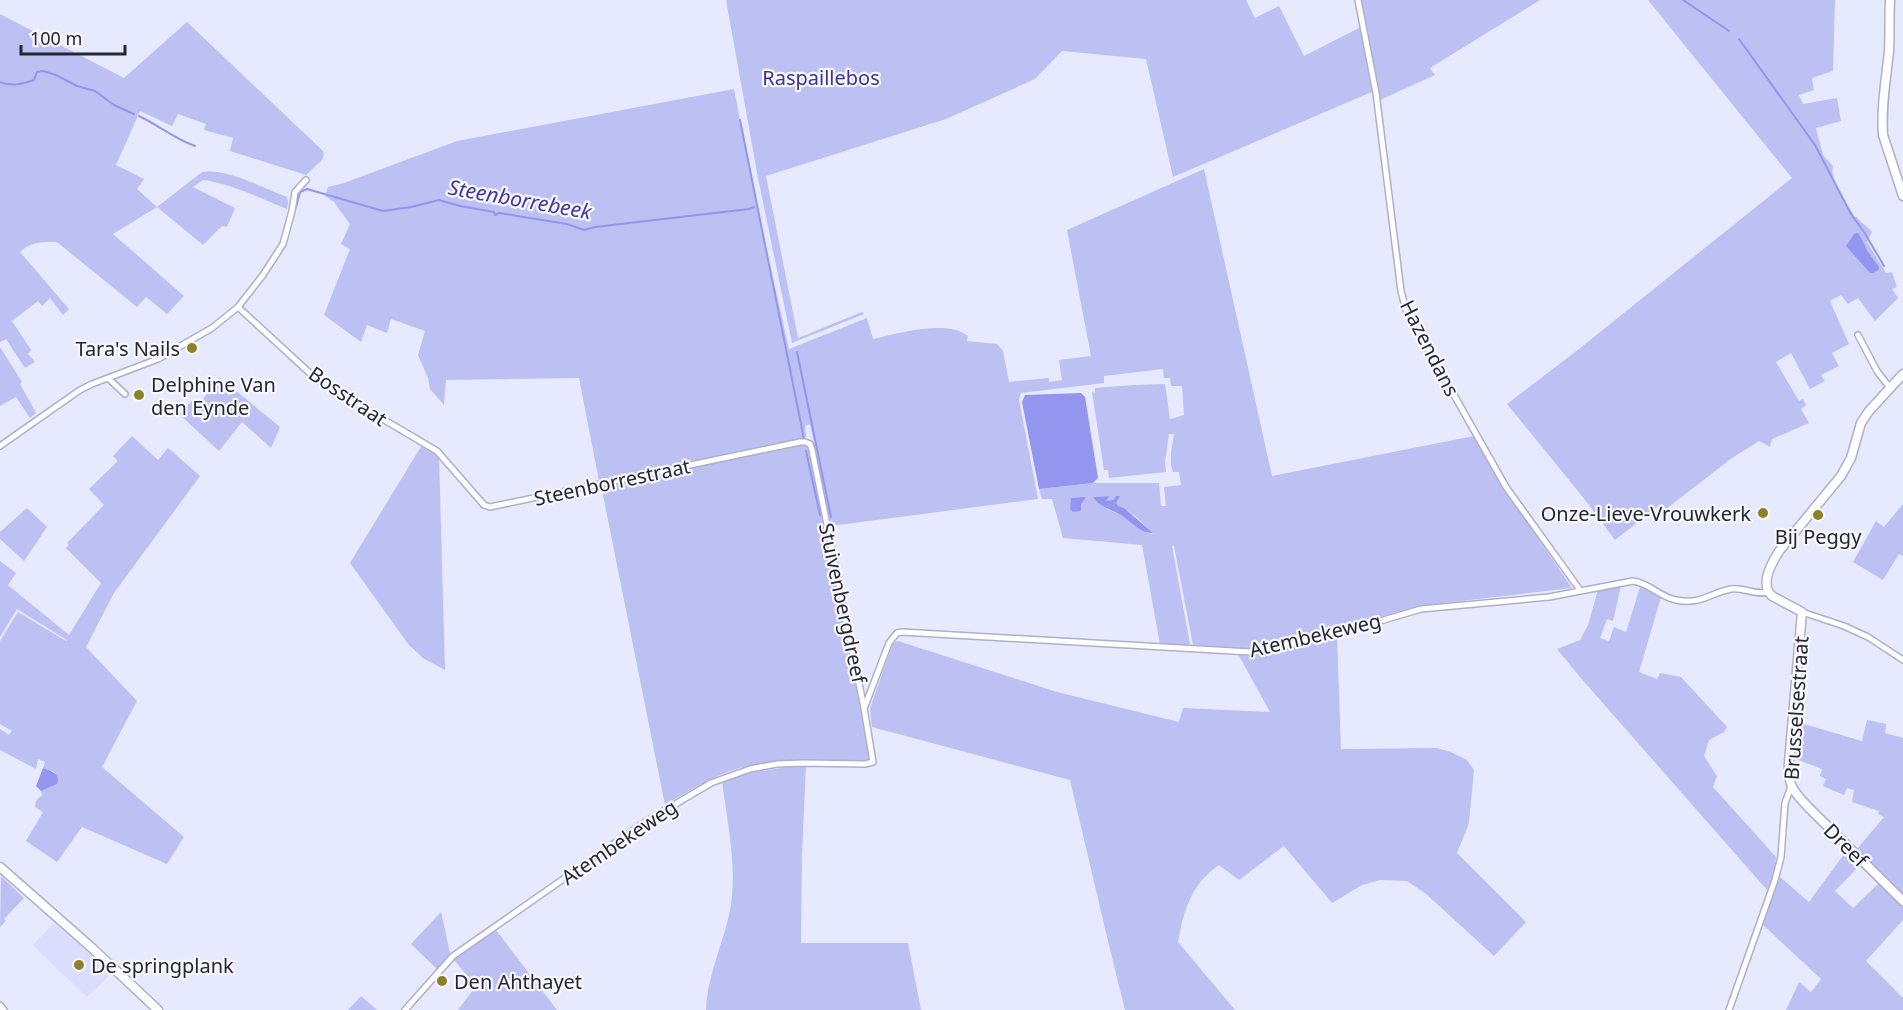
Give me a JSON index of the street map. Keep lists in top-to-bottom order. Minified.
{"streets":{"street":["Hazendans","Bosstraat","Steenborrestraat","Stuivenbergdreef","Atembekeweg","Brusselsestraat","Dreef"]},"crossings":[["Hazendans","Atembekeweg"],["Bosstraat","Steenborrestraat"],["Steenborrestraat","Stuivenbergdreef"],["Stuivenbergdreef","Atembekeweg"],["Brusselsestraat","Dreef"]],"water":["Steenborrebeek"],"parks":["Raspaillebos"],"places":["Tara's Nails","Delphine Van den Eynde","Onze-Lieve-Vrouwkerk","Bij Peggy","De springplank","Den Ahthayet"],"scale_bar":"100 m"}
